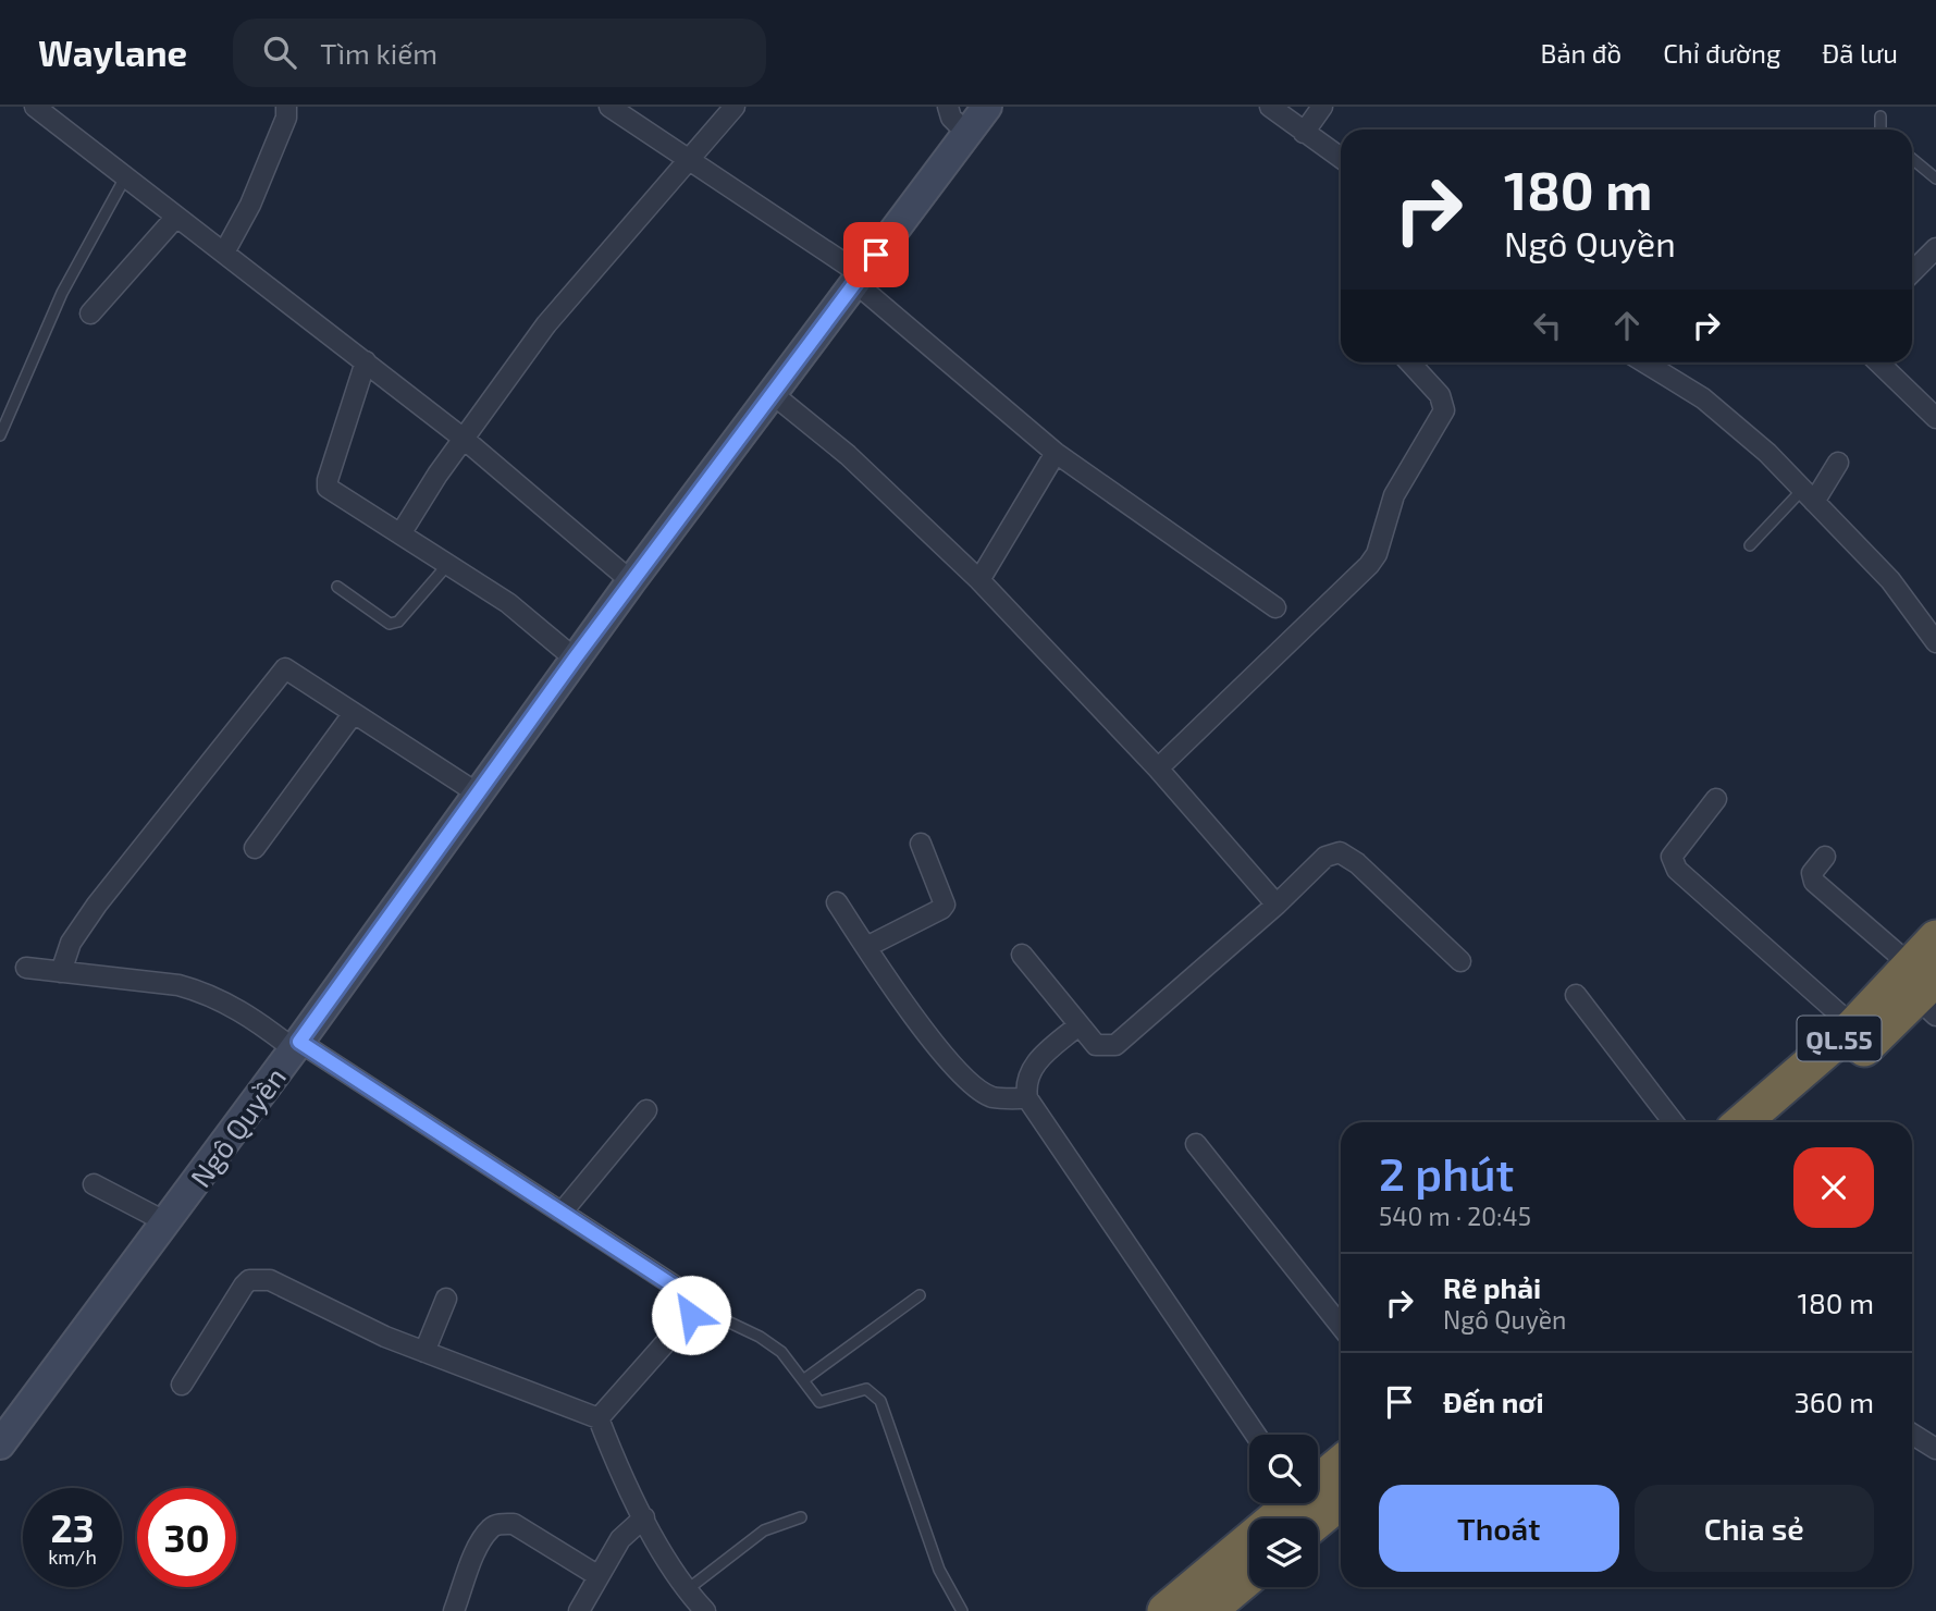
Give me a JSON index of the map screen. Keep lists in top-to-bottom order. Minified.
{"streets":{"highway":["QL.55"],"street":["Ngô Quyền"]},"page":{"header":"Waylane","search":"Tìm kiếm","nav":["Bản đồ","Chỉ đường","Đã lưu"],"turn":["180 m","Ngô Quyền"],"heading":["2 phút","540 m · 20:45"],"list":[{"name":"Rẽ phải","note":"Ngô Quyền","value":"180 m"},{"name":"Đến nơi","value":"360 m"}],"buttons":["Thoát","Chia sẻ"],"speed":"23 km/h","limit":"30"}}
